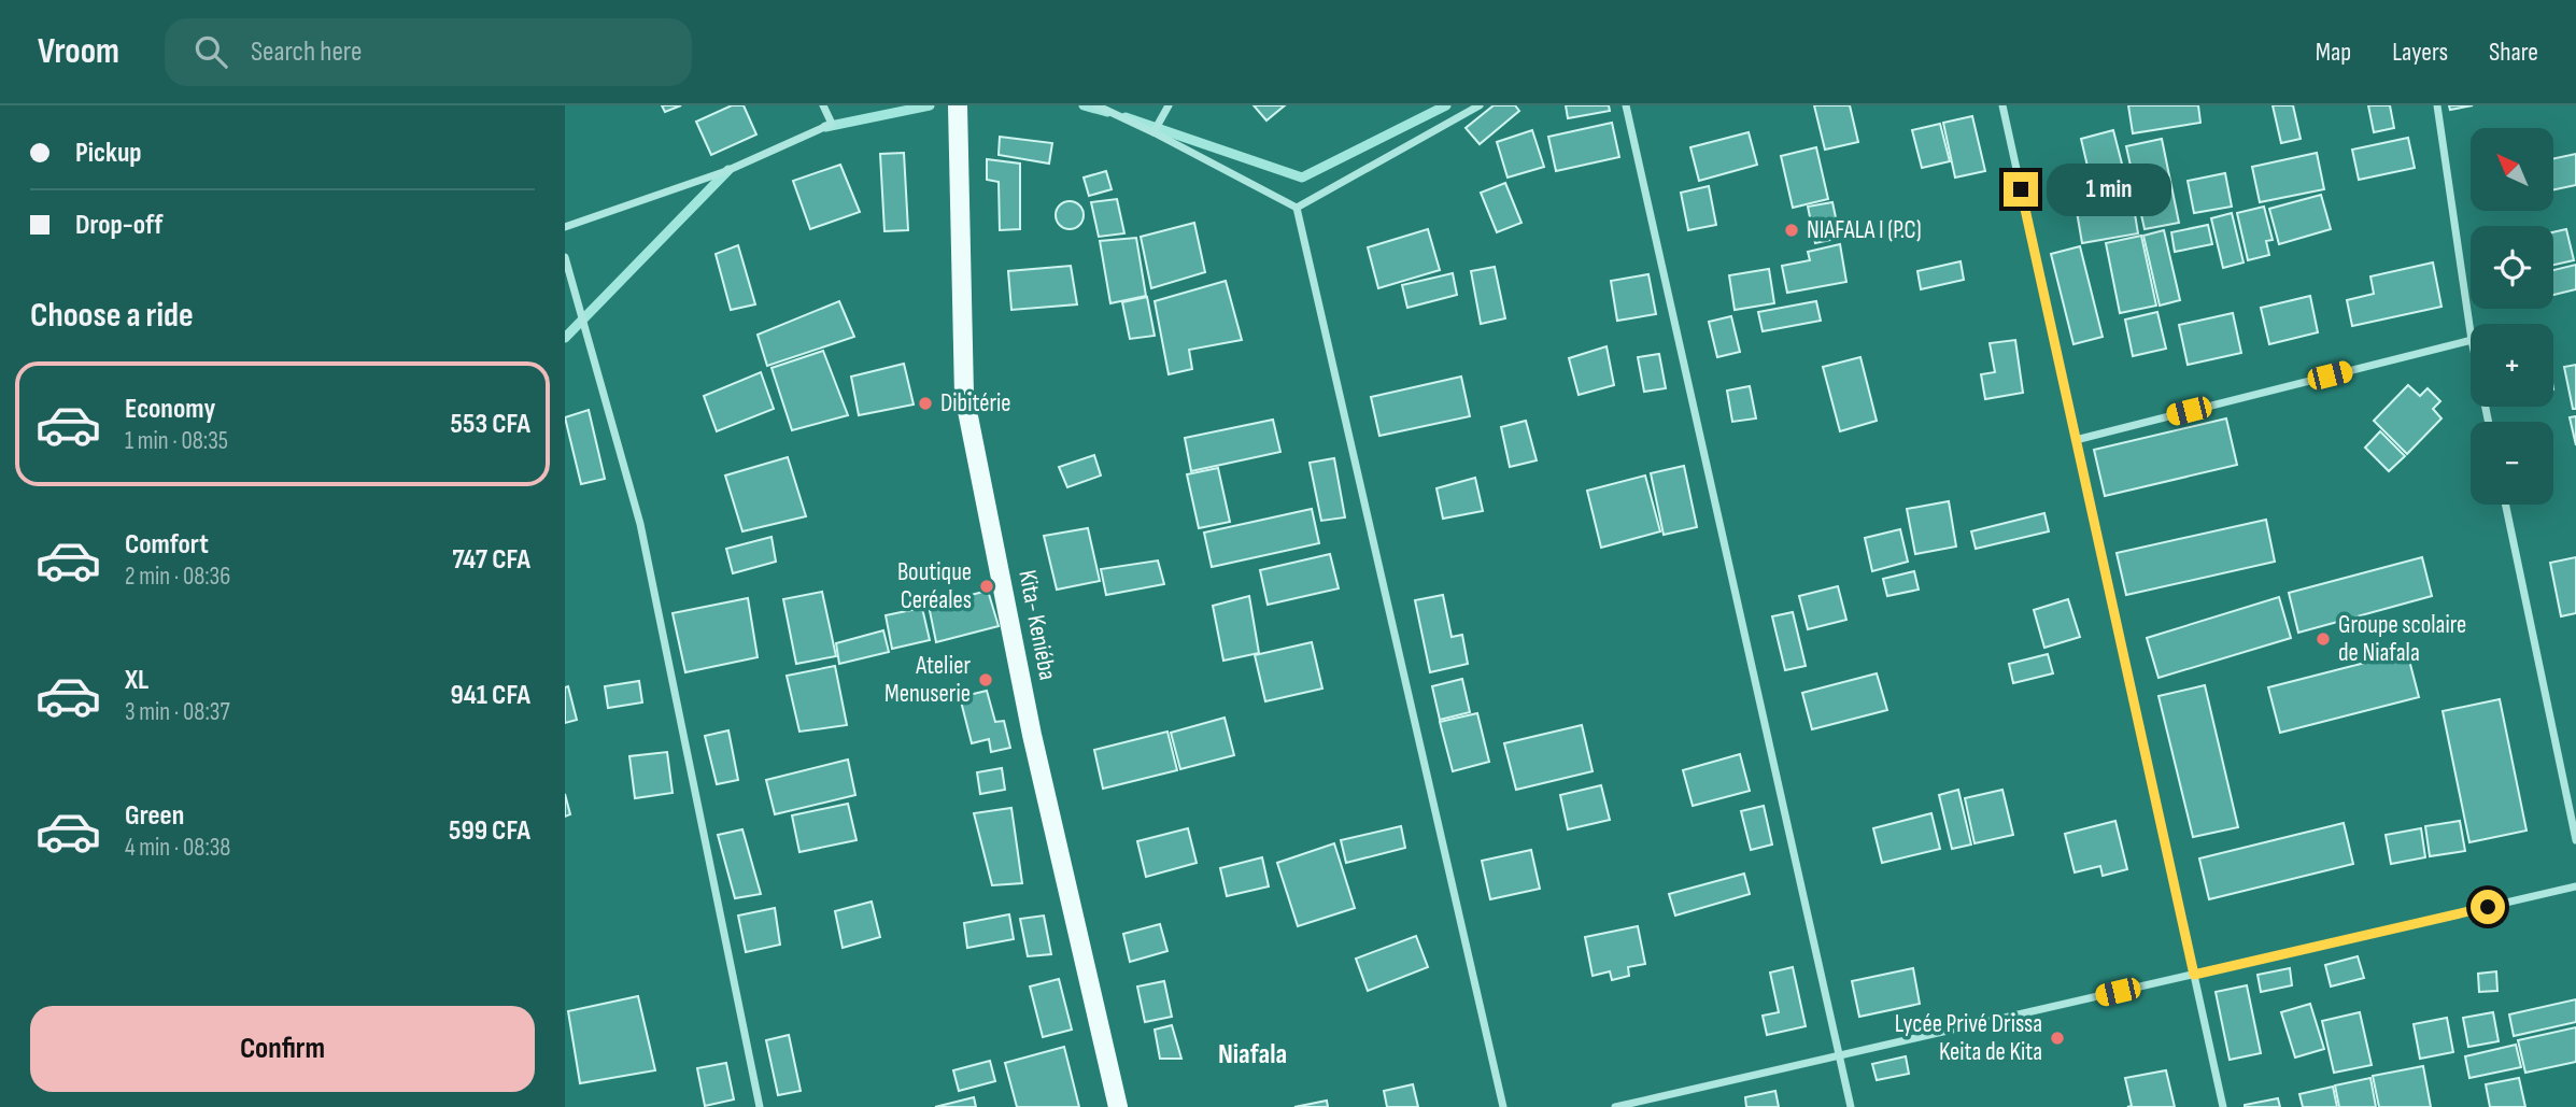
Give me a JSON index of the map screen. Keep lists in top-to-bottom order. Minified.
{"streets":{"main road":["Kita- Keniéba"]},"districts":["Niafala"],"places":["NIAFALA I (P.C)","Dibitérie","Boutique Ceréales","Groupe scolaire de Niafala","Atelier Menuserie","Lycée Privé Drissa Keita de Kita"],"north":"top left","page":{"header":"Vroom","search":"Search here","nav":["Map","Layers","Share"],"banner":["Pickup","Drop-off"],"map_buttons":["+","−"],"bubble":"1 min","heading":"Choose a ride","list":[{"name":"Economy","note":"1 min · 08:35","value":"553 CFA"},{"name":"Comfort","note":"2 min · 08:36","value":"747 CFA"},{"name":"XL","note":"3 min · 08:37","value":"941 CFA"},{"name":"Green","note":"4 min · 08:38","value":"599 CFA"}],"buttons":"Confirm"}}
